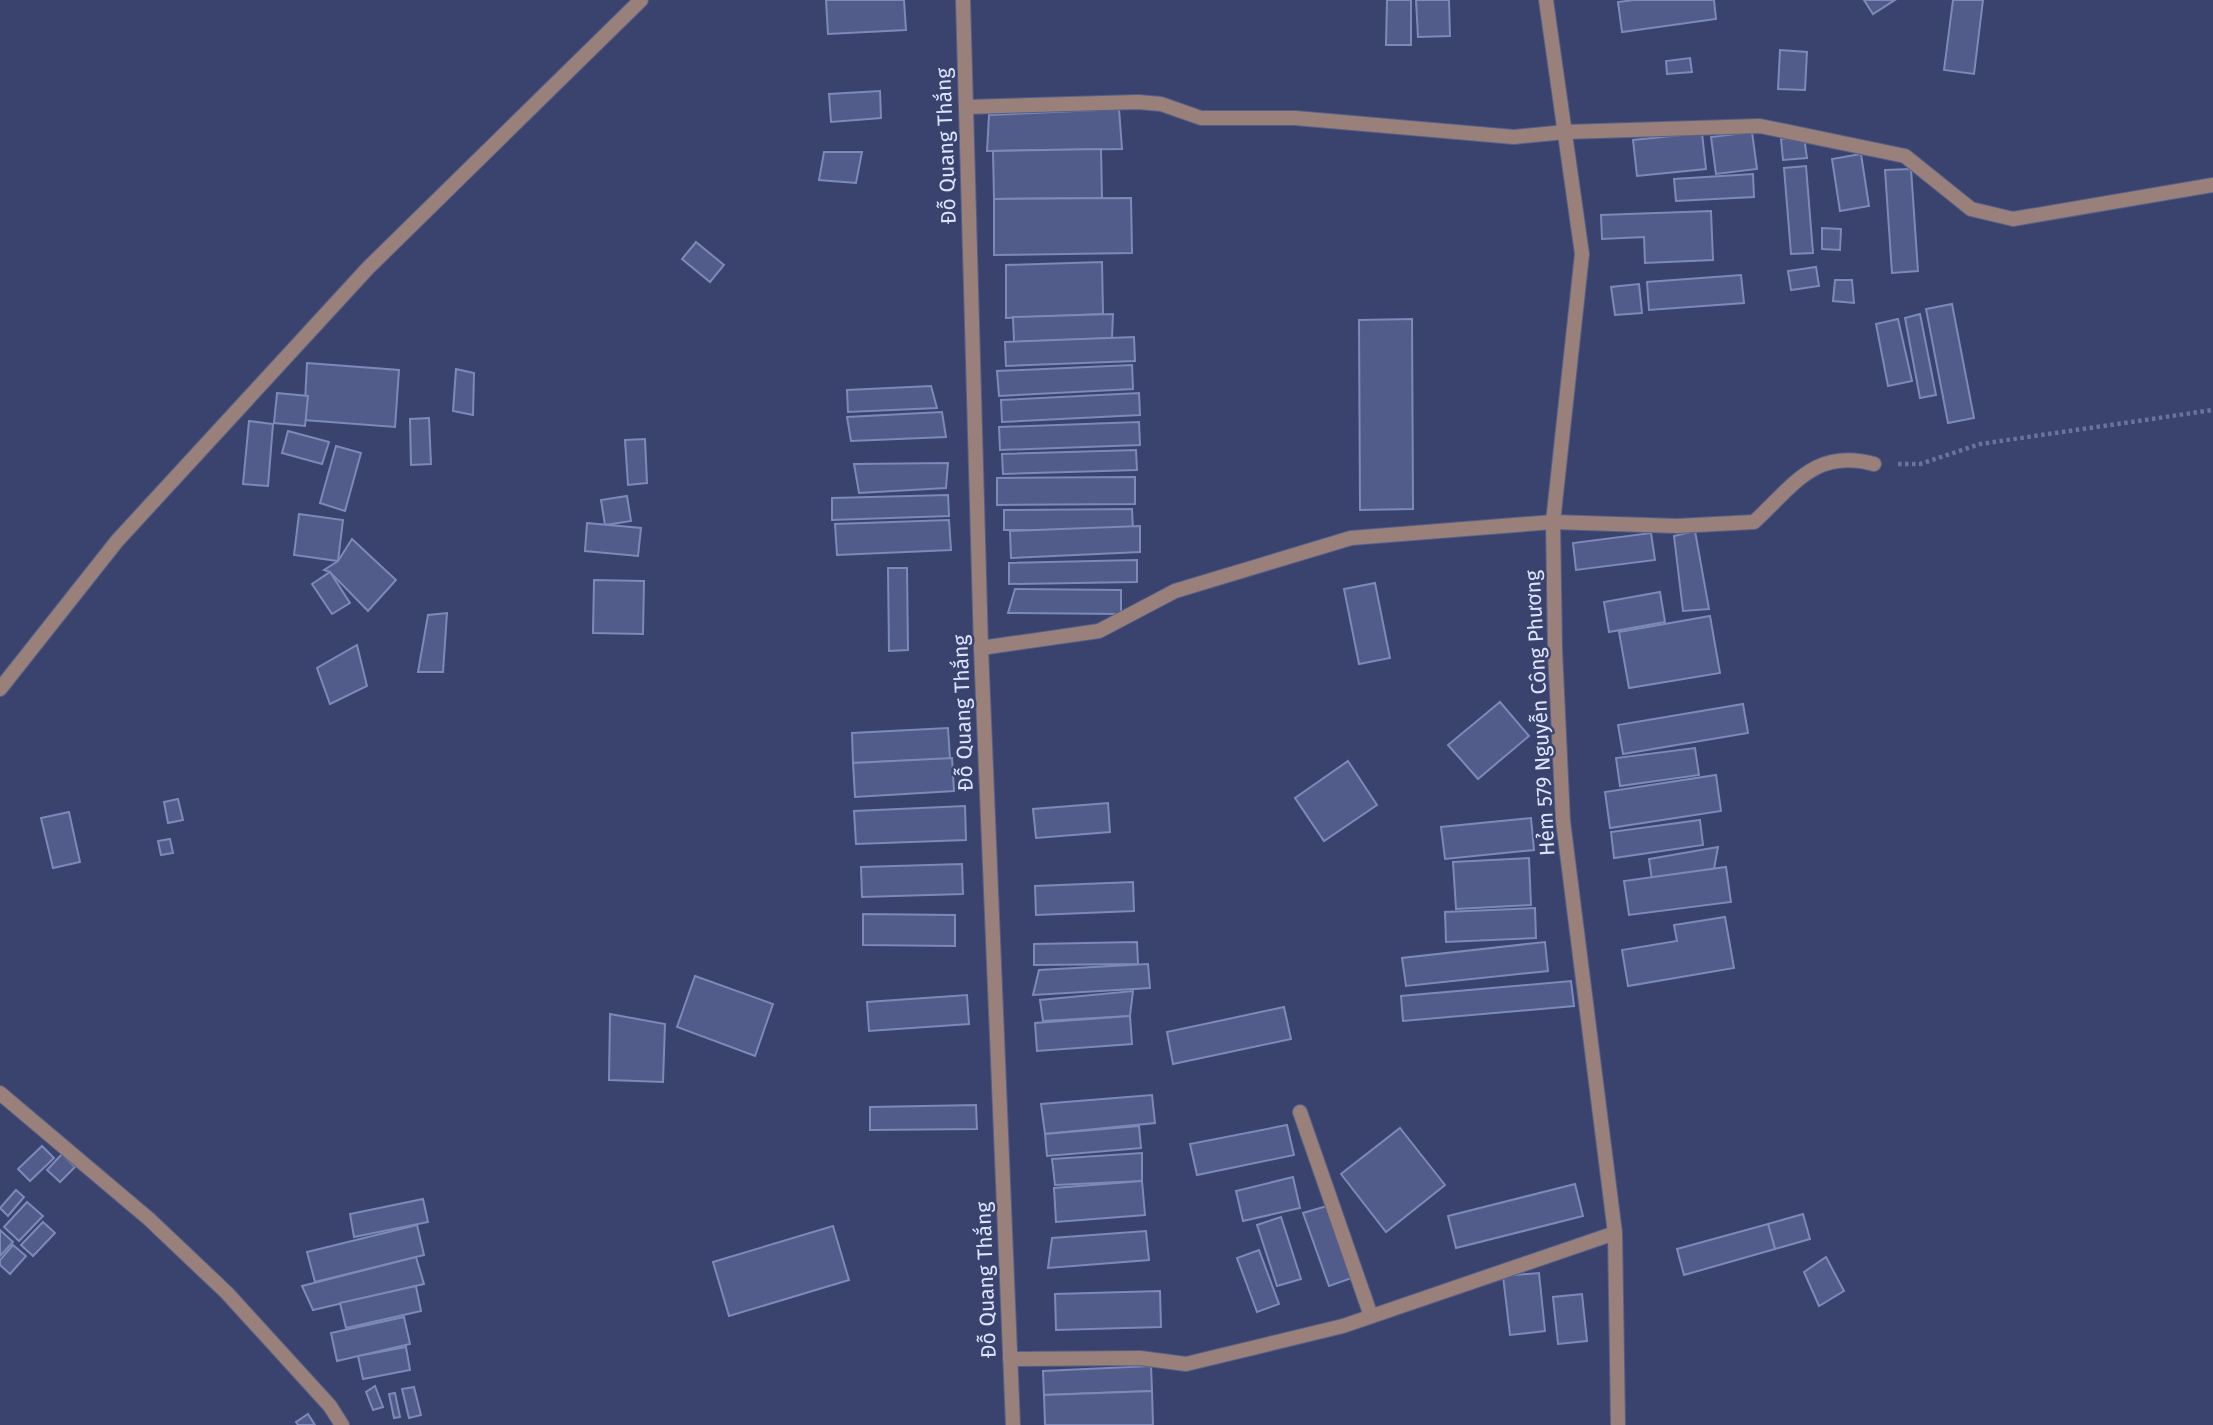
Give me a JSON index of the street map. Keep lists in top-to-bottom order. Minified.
{"streets":{"street":["Đỗ Quang Thắng","Hẻm 579 Nguyễn Công Phương"]}}
